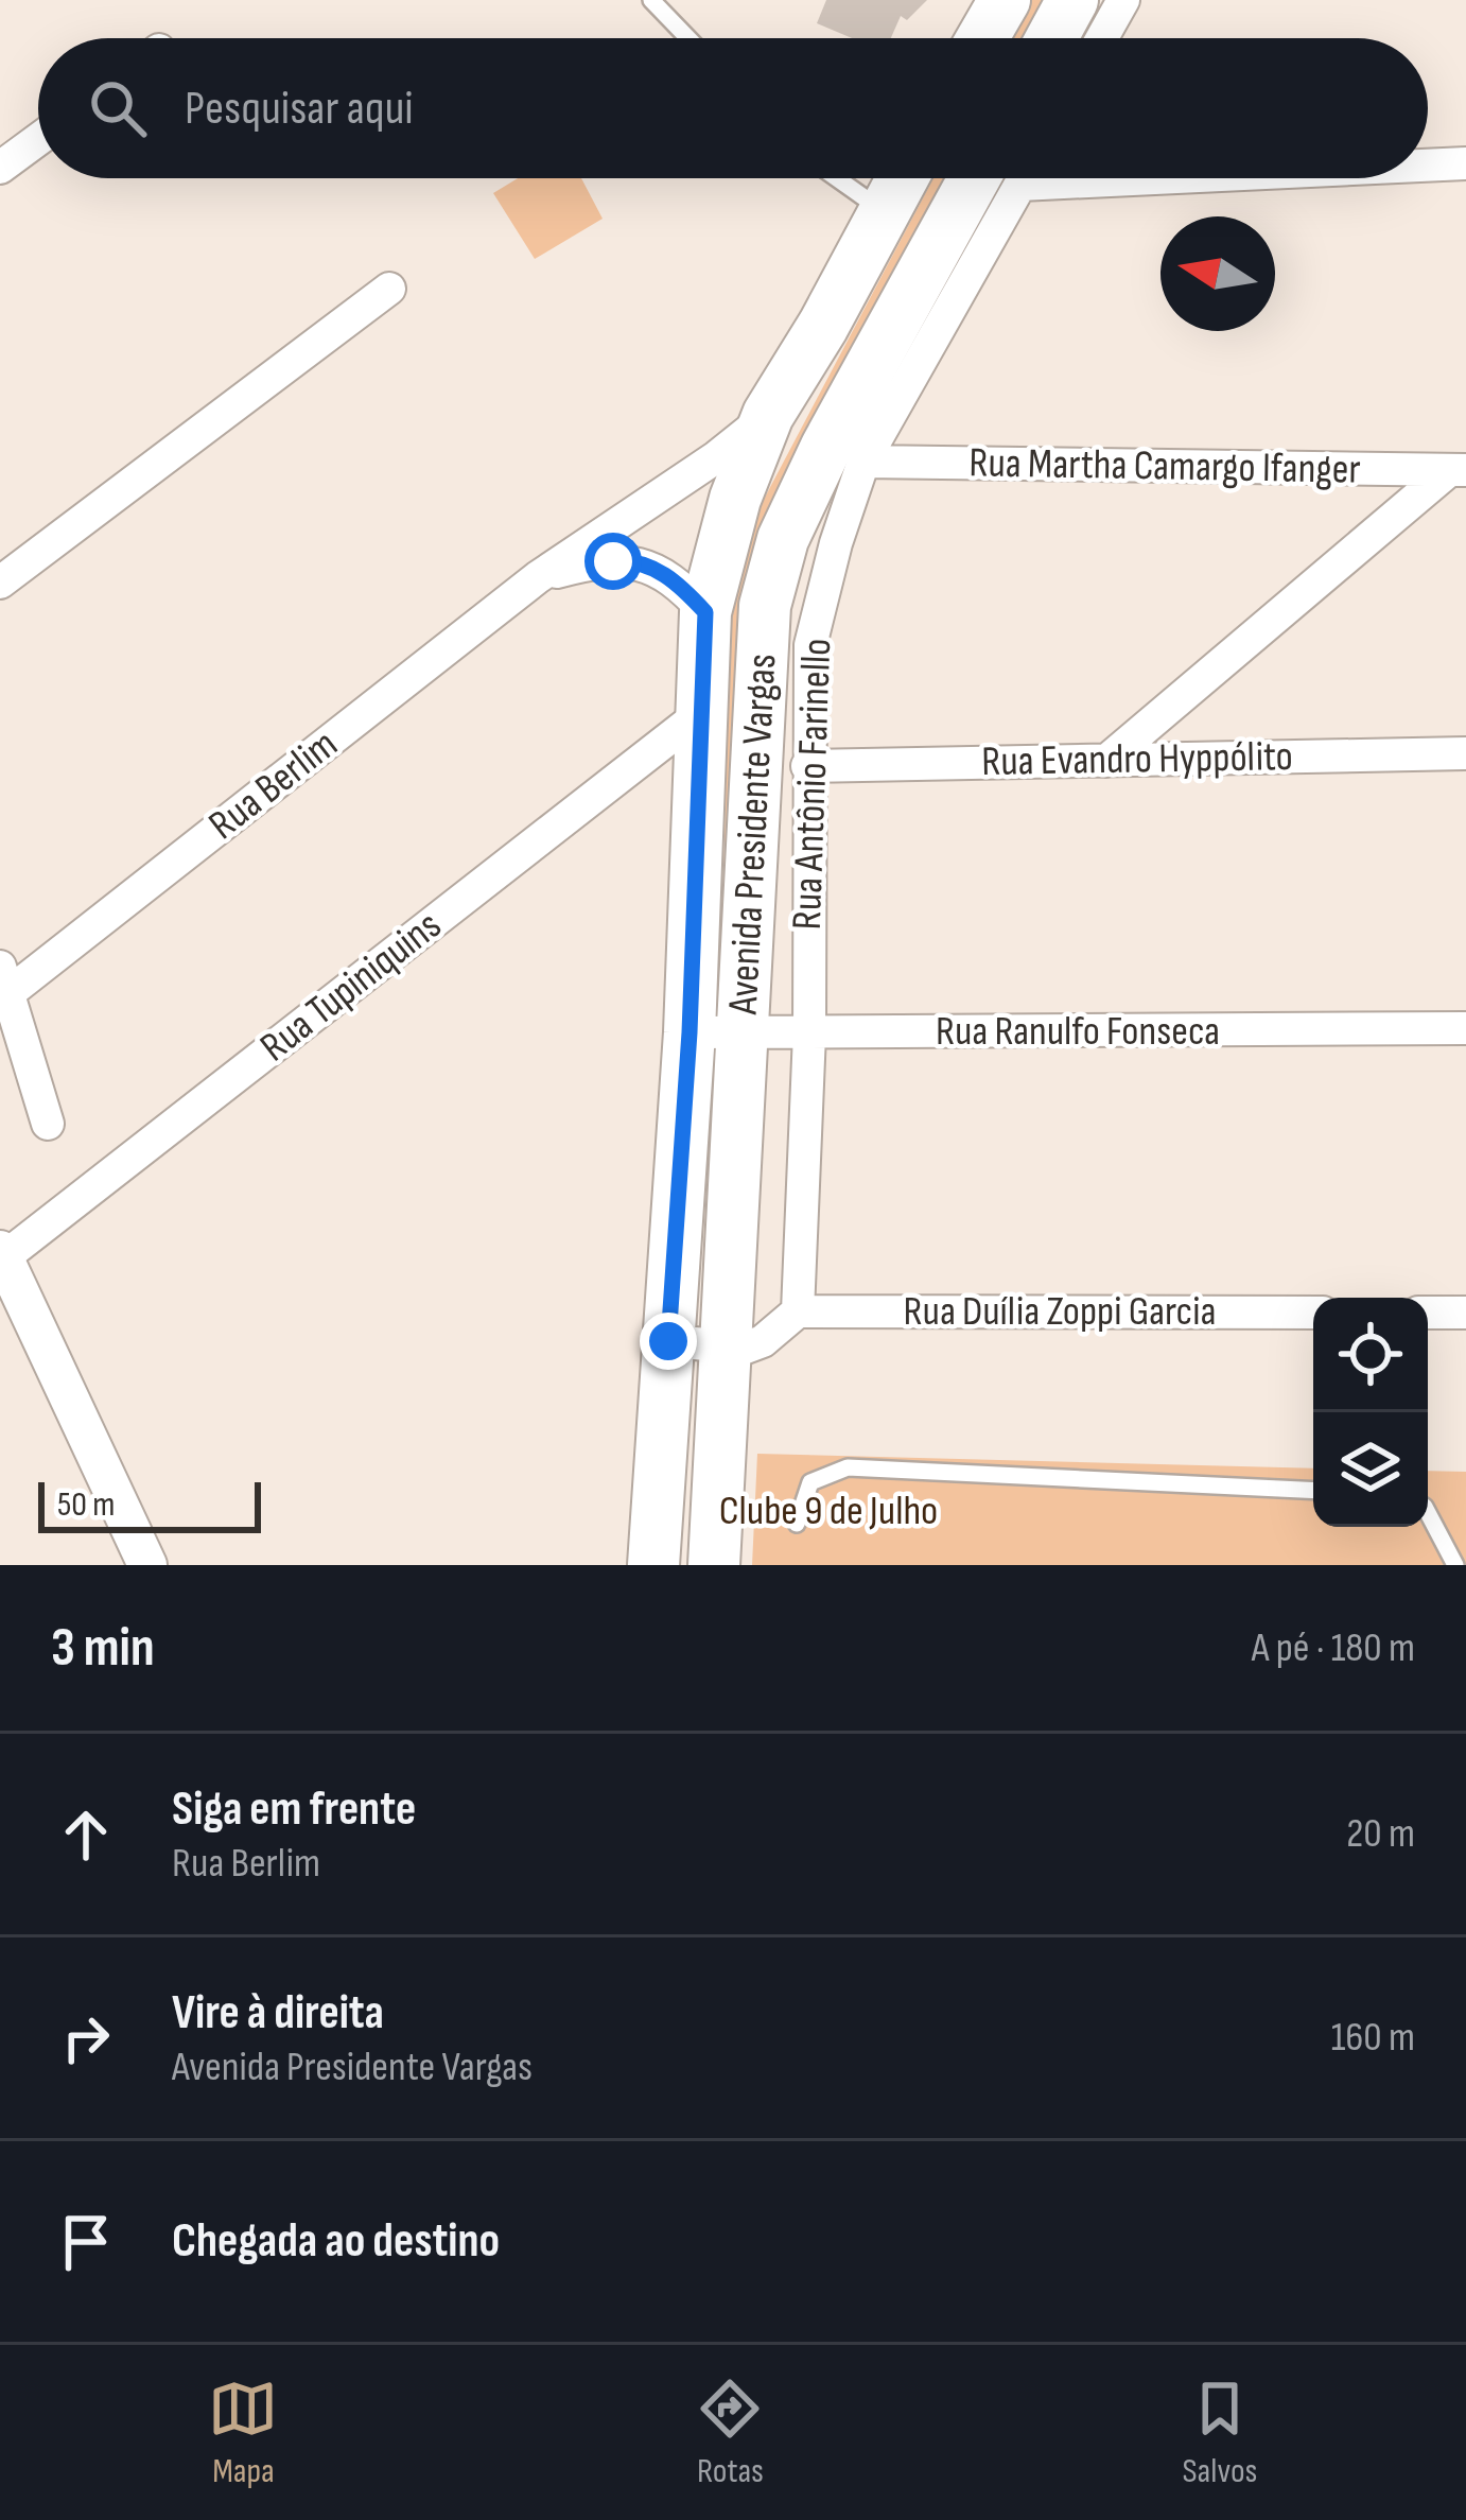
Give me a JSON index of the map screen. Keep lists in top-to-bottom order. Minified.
{"streets":{"main road":["Avenida Presidente Vargas"],"street":["Rua Martha Camargo Ifanger","Rua Evandro Hyppólito","Rua Antônio Farinello","Rua Berlim","Rua Tupiniquins","Rua Ranulfo Fonseca","Rua Duília Zoppi Garcia"]},"crossings":[["Rua Martha Camargo Ifanger","Rua Antônio Farinello"],["Rua Evandro Hyppólito","Rua Antônio Farinello"],["Rua Antônio Farinello","Rua Ranulfo Fonseca"],["Rua Antônio Farinello","Rua Duília Zoppi Garcia"],["Rua Berlim","Avenida Presidente Vargas"],["Avenida Presidente Vargas","Rua Tupiniquins"],["Avenida Presidente Vargas","Rua Ranulfo Fonseca"]],"parks":["Clube 9 de Julho"],"scale_bar":"50 m","north":"left","page":{"search":"Pesquisar aqui","scale":"50 m","heading":["3 min","A pé · 180 m"],"list":[["Siga em frente","Rua Berlim","20 m"],["Vire à direita","Avenida Presidente Vargas","160 m"],"Chegada ao destino"],"nav":["Mapa","Rotas","Salvos"]}}
